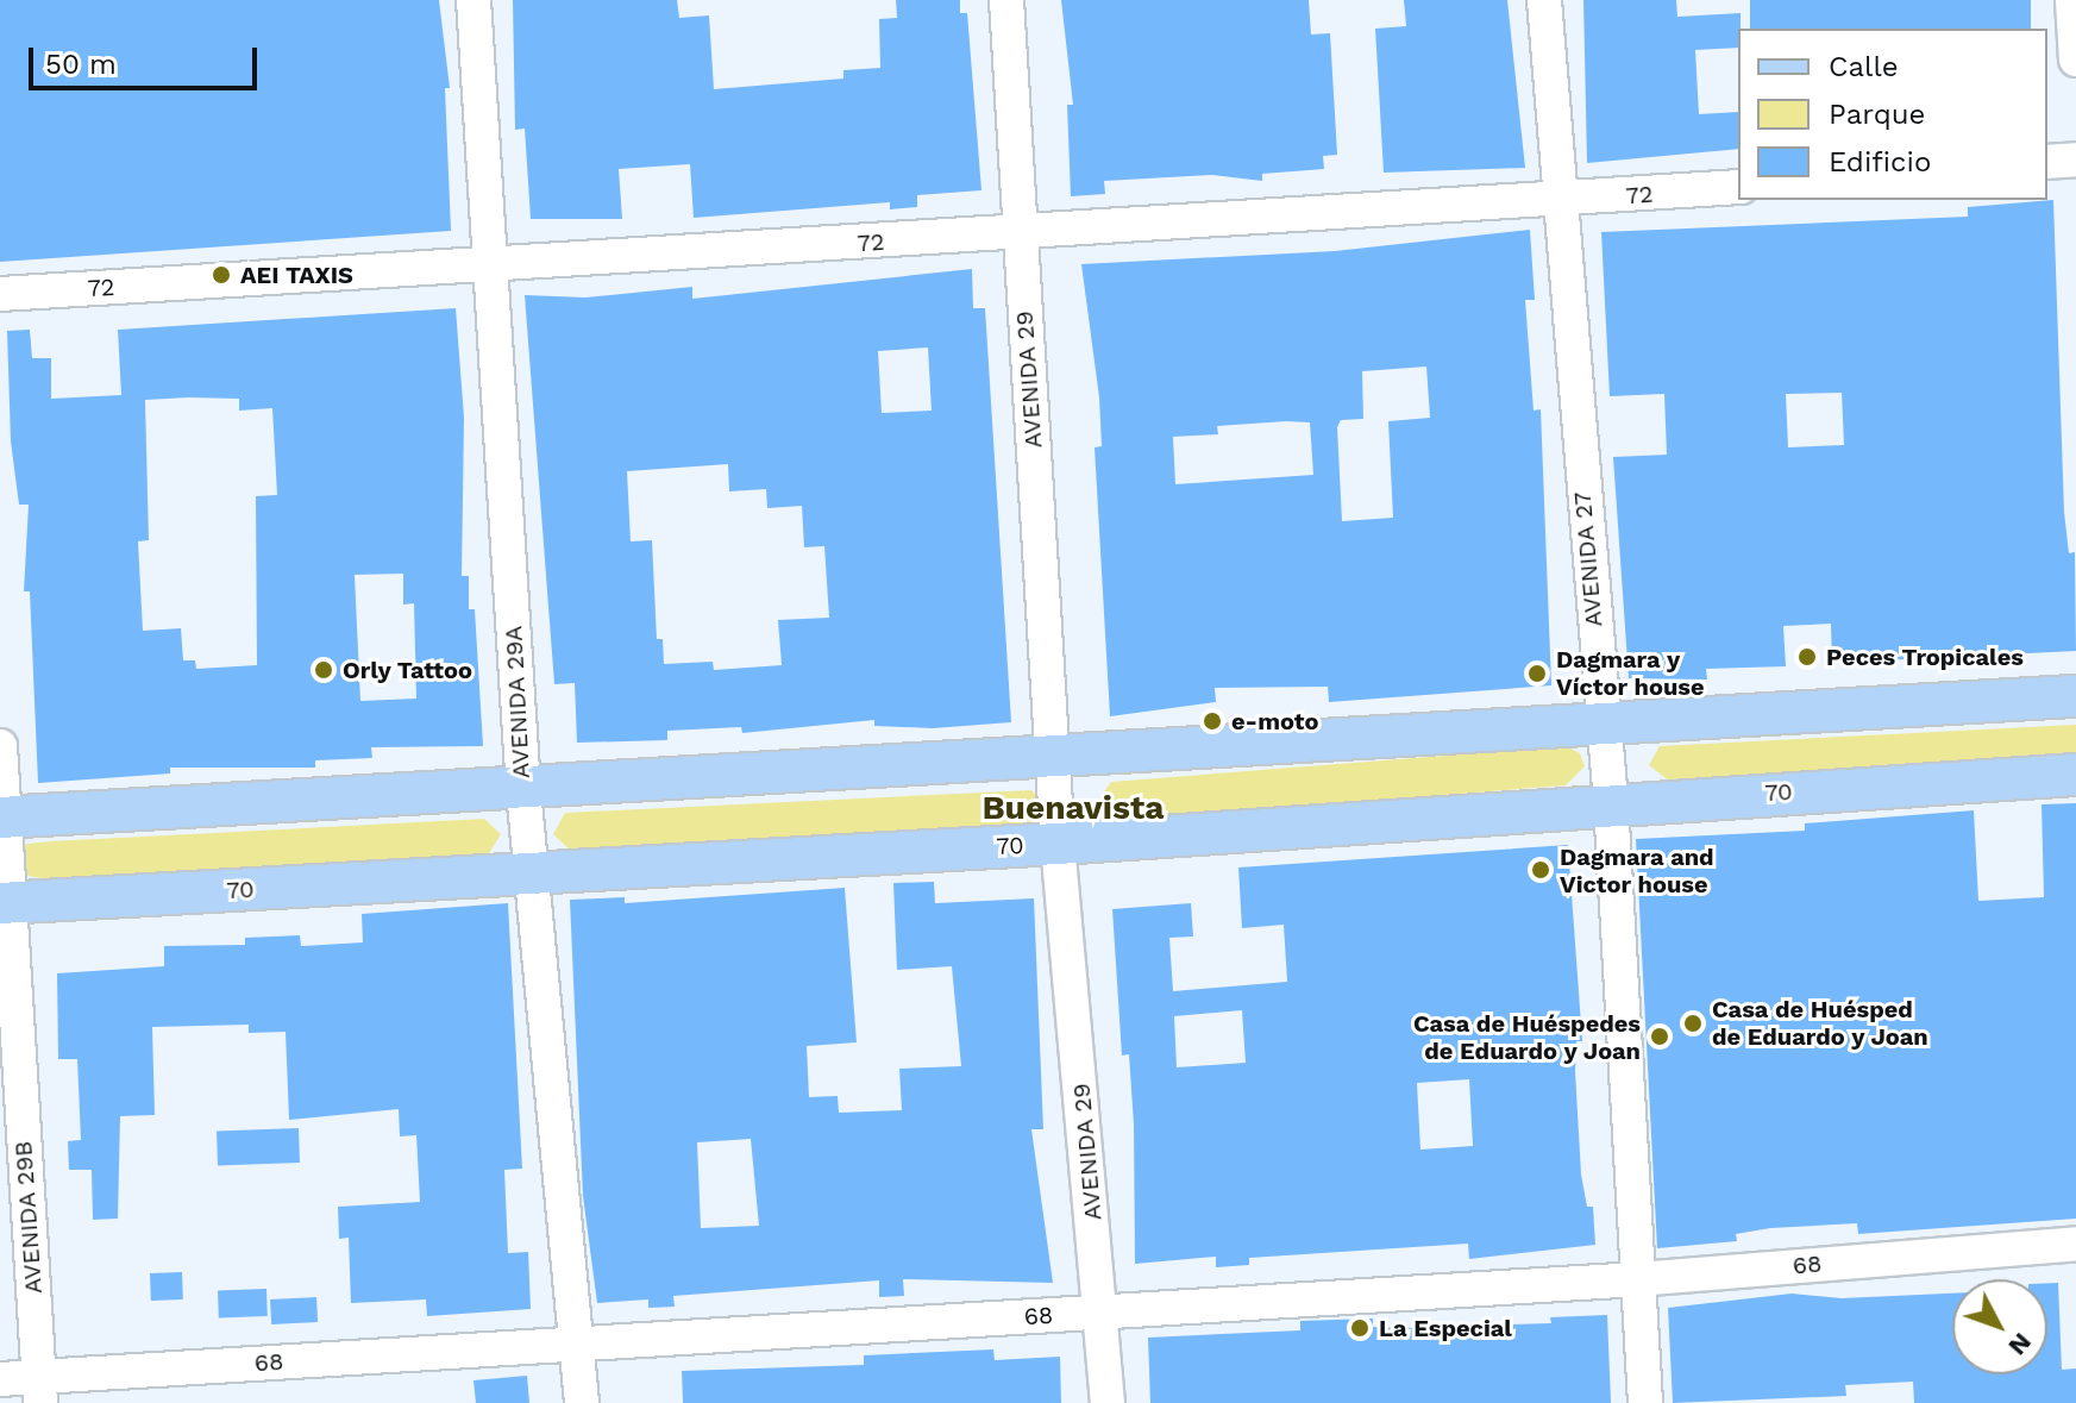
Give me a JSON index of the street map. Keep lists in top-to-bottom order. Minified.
{"streets":{"main road":["70"],"street":["72","AVENIDA 29","AVENIDA 27","AVENIDA 29A","AVENIDA 29B","68"]},"crossings":[["72","AVENIDA 29"],["72","AVENIDA 27"],["72","AVENIDA 29A"],["AVENIDA 29","70"],["AVENIDA 29","68"],["AVENIDA 27","70"],["AVENIDA 27","68"],["AVENIDA 29A","70"],["AVENIDA 29A","68"],["70","AVENIDA 29B"],["AVENIDA 29B","68"]],"districts":["Buenavista"],"places":["AEI TAXIS","Peces Tropicales","Orly Tattoo","Dagmara y Víctor house","e-moto","Dagmara and Victor house","Casa de Huésped de Eduardo y Joan","Casa de Huéspedes de Eduardo y Joan","La Especial"],"legend":["Calle","Parque","Edificio"],"scale_bar":"50 m","north":"bottom right"}
